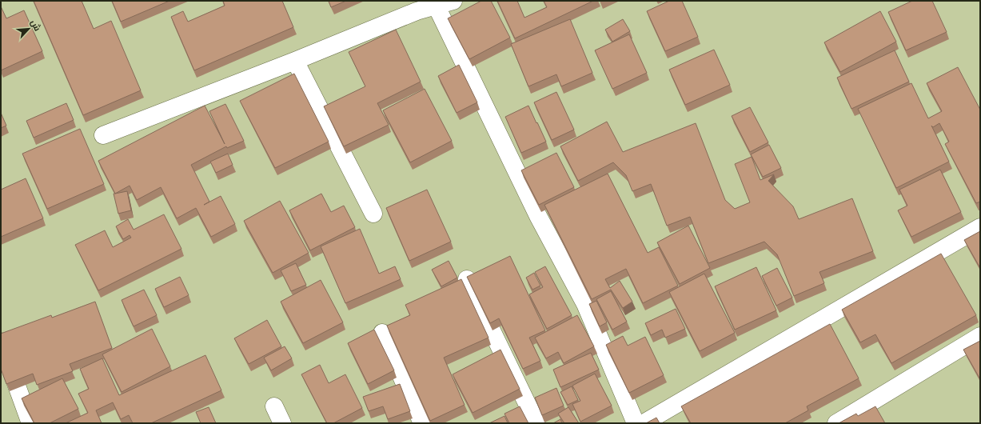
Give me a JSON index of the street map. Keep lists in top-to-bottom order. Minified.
{"north":"top right"}
